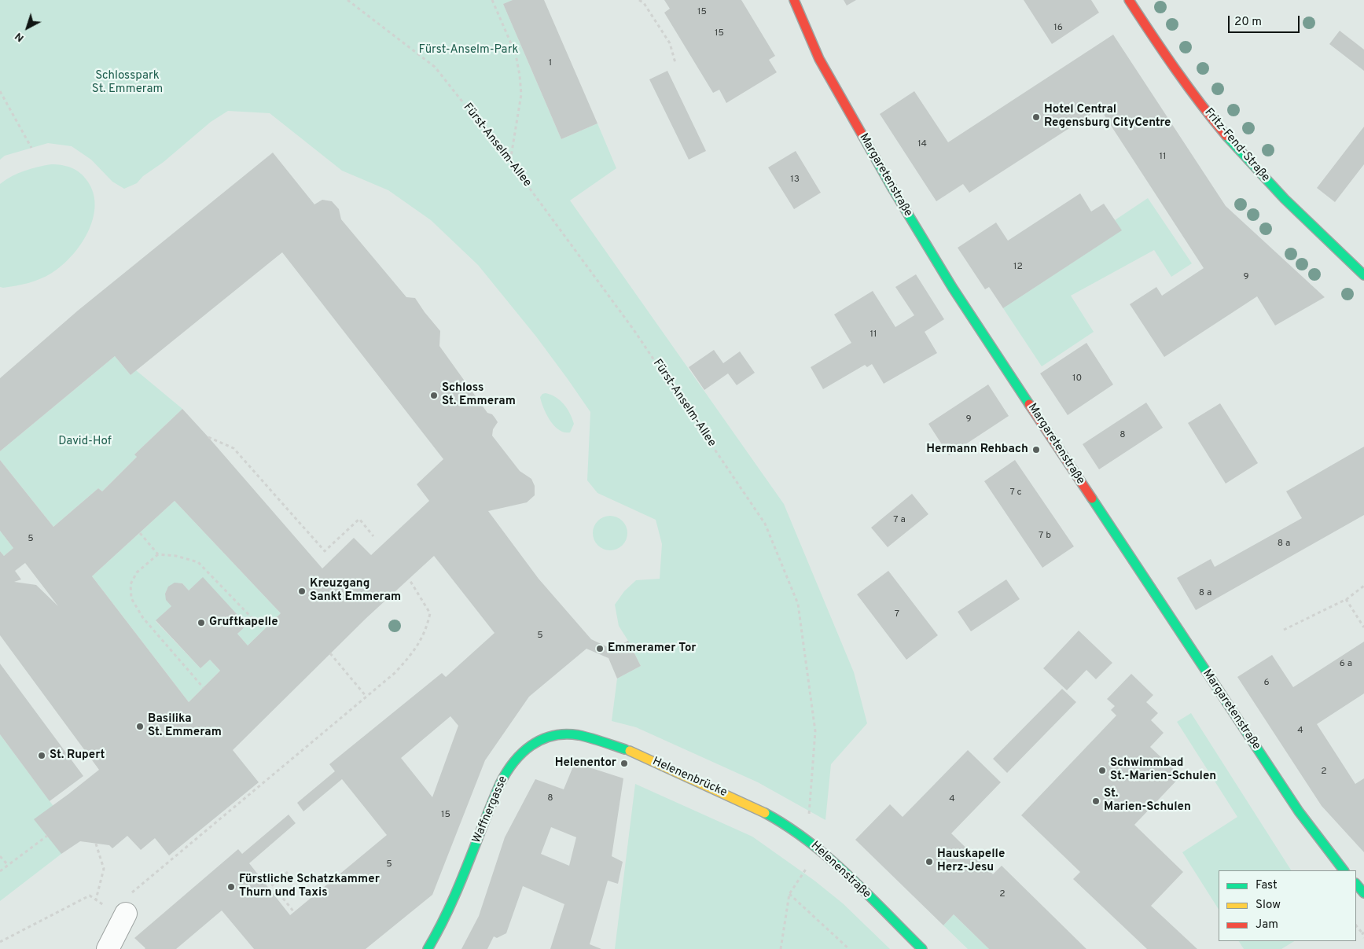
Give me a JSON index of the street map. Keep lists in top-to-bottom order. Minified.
{"streets":{"street":["Fritz-Fend-Straße","Margaretenstraße","Helenenbrücke","Waffnergasse","Helenenstraße"],"path":["Fürst-Anselm-Allee"]},"crossings":[["Fürst-Anselm-Allee","Helenenstraße"],["Helenenbrücke","Waffnergasse"],["Helenenbrücke","Helenenstraße"]],"parks":["Fürst-Anselm-Park","Schlosspark St. Emmeram","David-Hof"],"places":["Hotel Central Regensburg CityCentre","Schloss St. Emmeram","Hermann Rehbach","Kreuzgang Sankt Emmeram","Gruftkapelle","Emmeramer Tor","Basilika St. Emmeram","St. Rupert","Helenentor","Schwimmbad St.-Marien-Schulen","St. Marien-Schulen","Hauskapelle Herz-Jesu","Fürstliche Schatzkammer Thurn und Taxis"],"house_numbers":["15","16","15","1","14","11","13","12","9","11","10","9","8","7 c","7 a","7 b","5","8 a","8 a","7","5","6 a","6","4","2","8","4","15","5","2"],"legend":["Fast","Slow","Jam"],"scale_bar":"20 m","north":"bottom left"}
